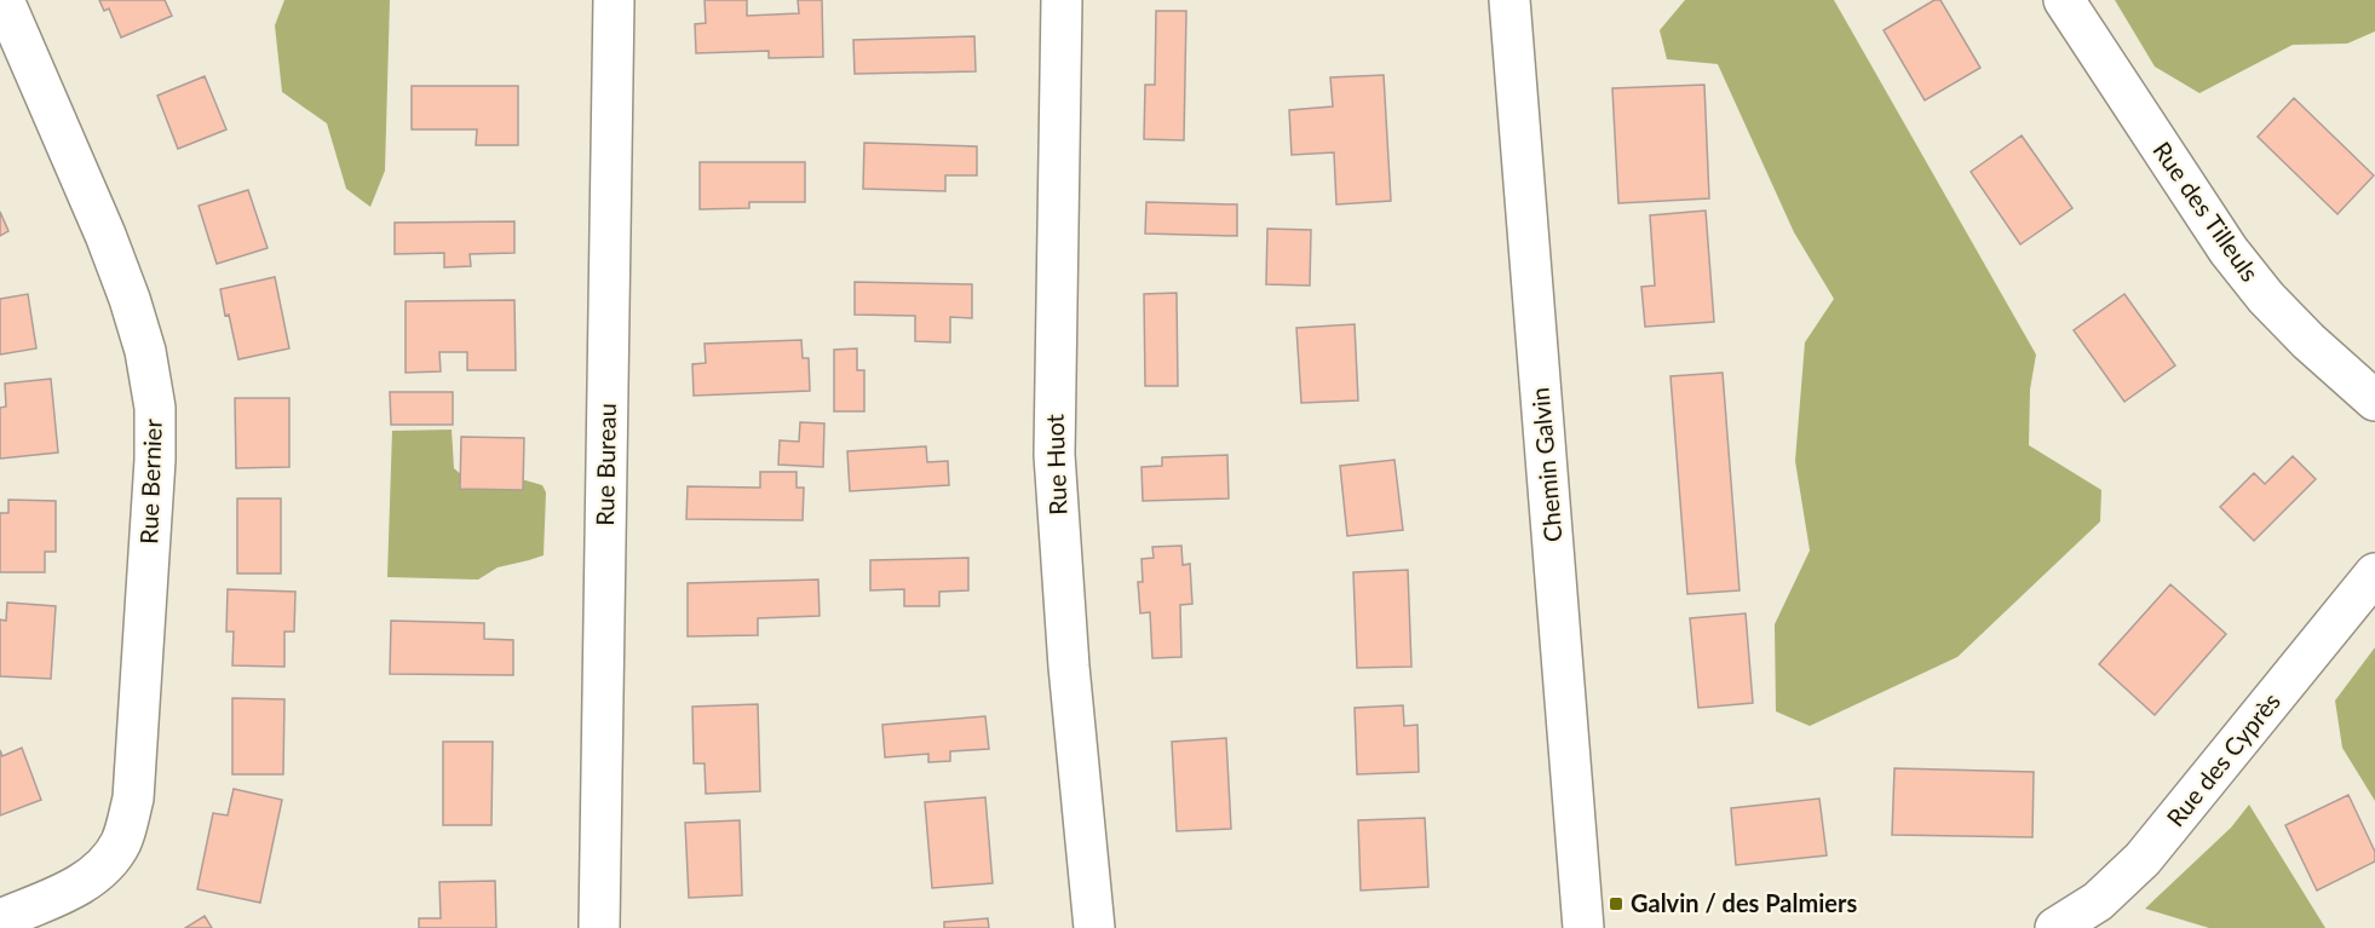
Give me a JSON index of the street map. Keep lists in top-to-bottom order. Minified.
{"streets":{"street":["Rue des Tilleuls","Rue Bureau","Rue Huot","Chemin Galvin","Rue Bernier","Rue des Cyprès"]},"places":{"transit":["Galvin / des Palmiers"]}}
